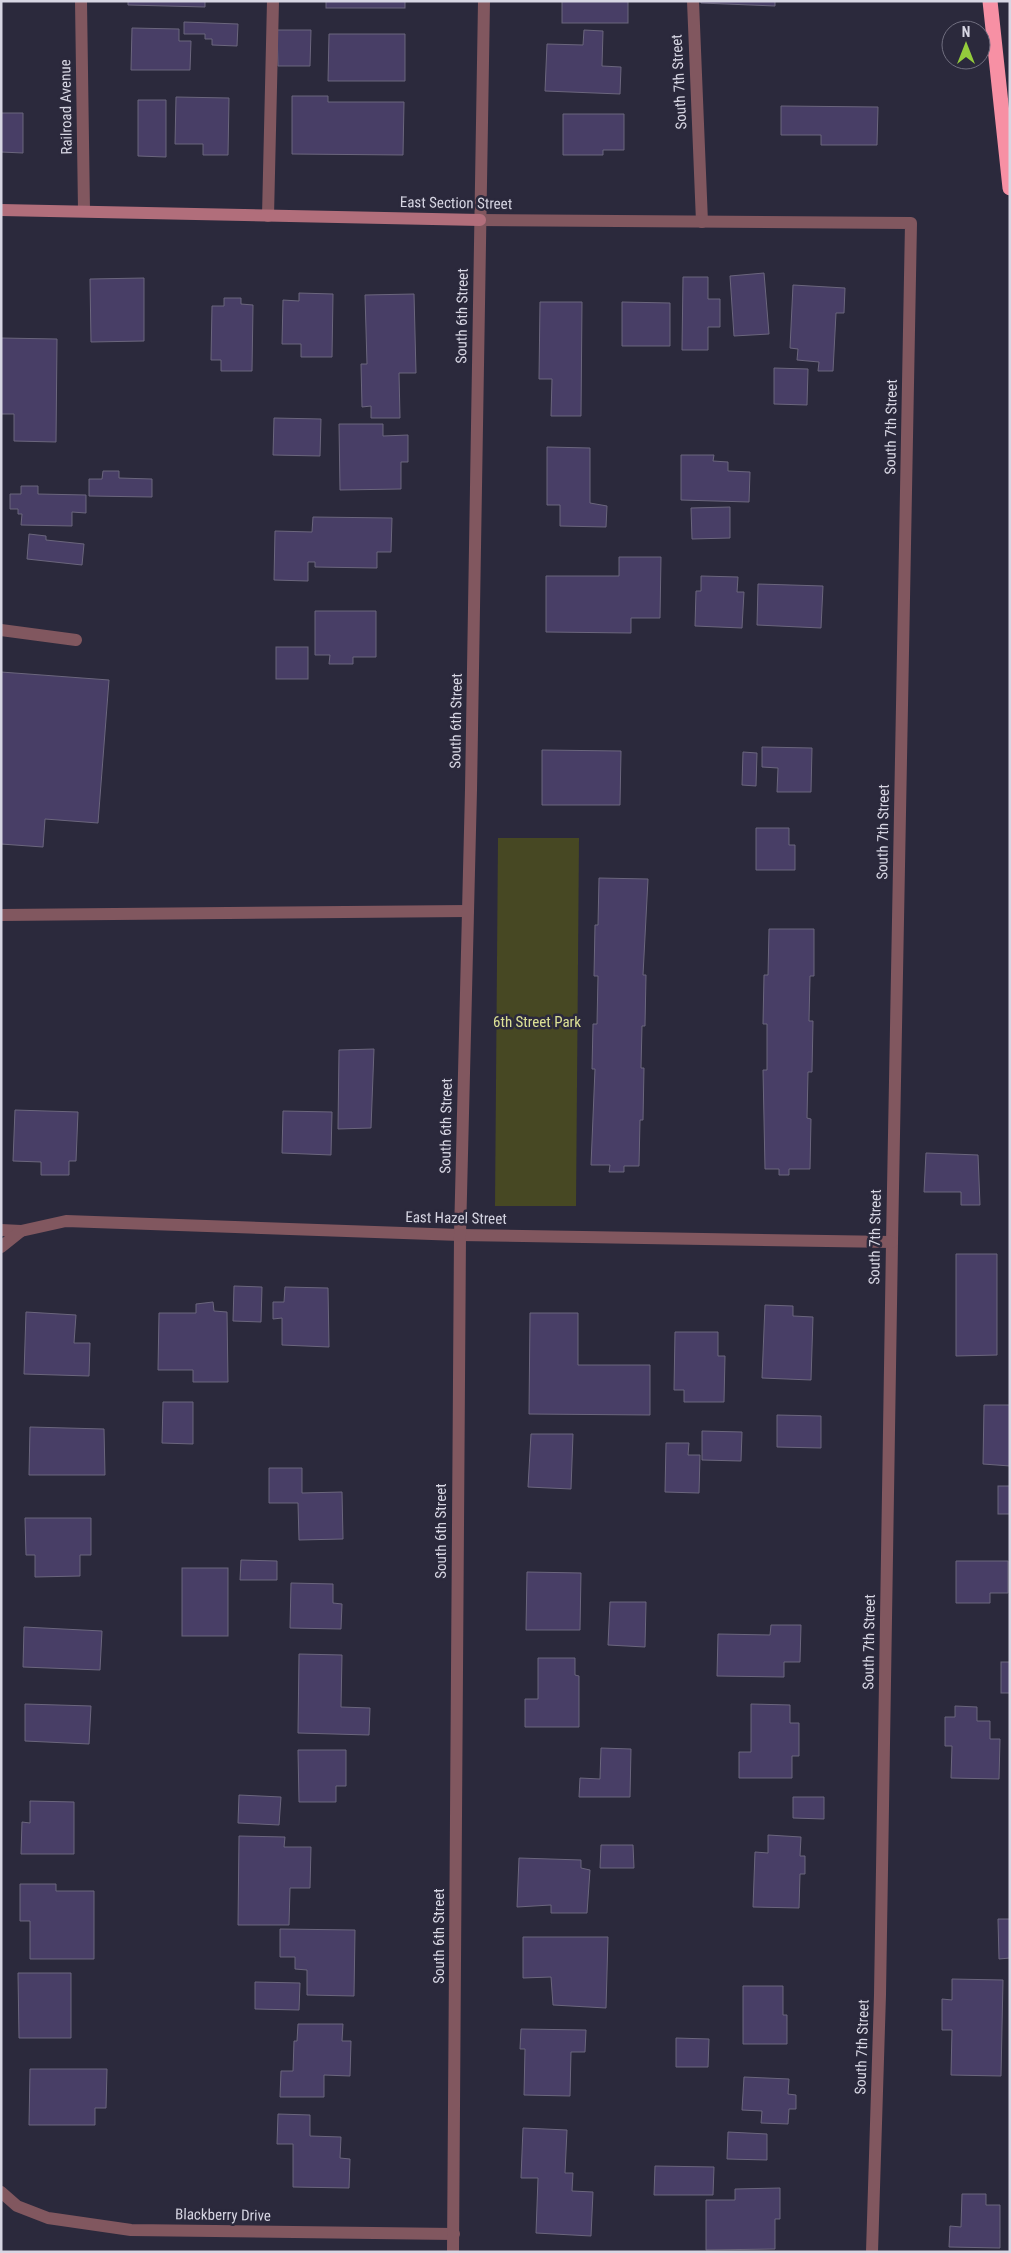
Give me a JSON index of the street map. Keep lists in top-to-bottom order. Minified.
{"streets":{"street":["South 7th Street","Railroad Avenue","East Section Street","South 6th Street","East Hazel Street","Blackberry Drive"]},"crossings":[["South 7th Street","East Section Street"],["South 7th Street","East Hazel Street"],["Railroad Avenue","East Section Street"],["East Section Street","South 6th Street"],["South 6th Street","East Hazel Street"],["South 6th Street","Blackberry Drive"]],"parks":["6th Street Park"],"north":"top"}
